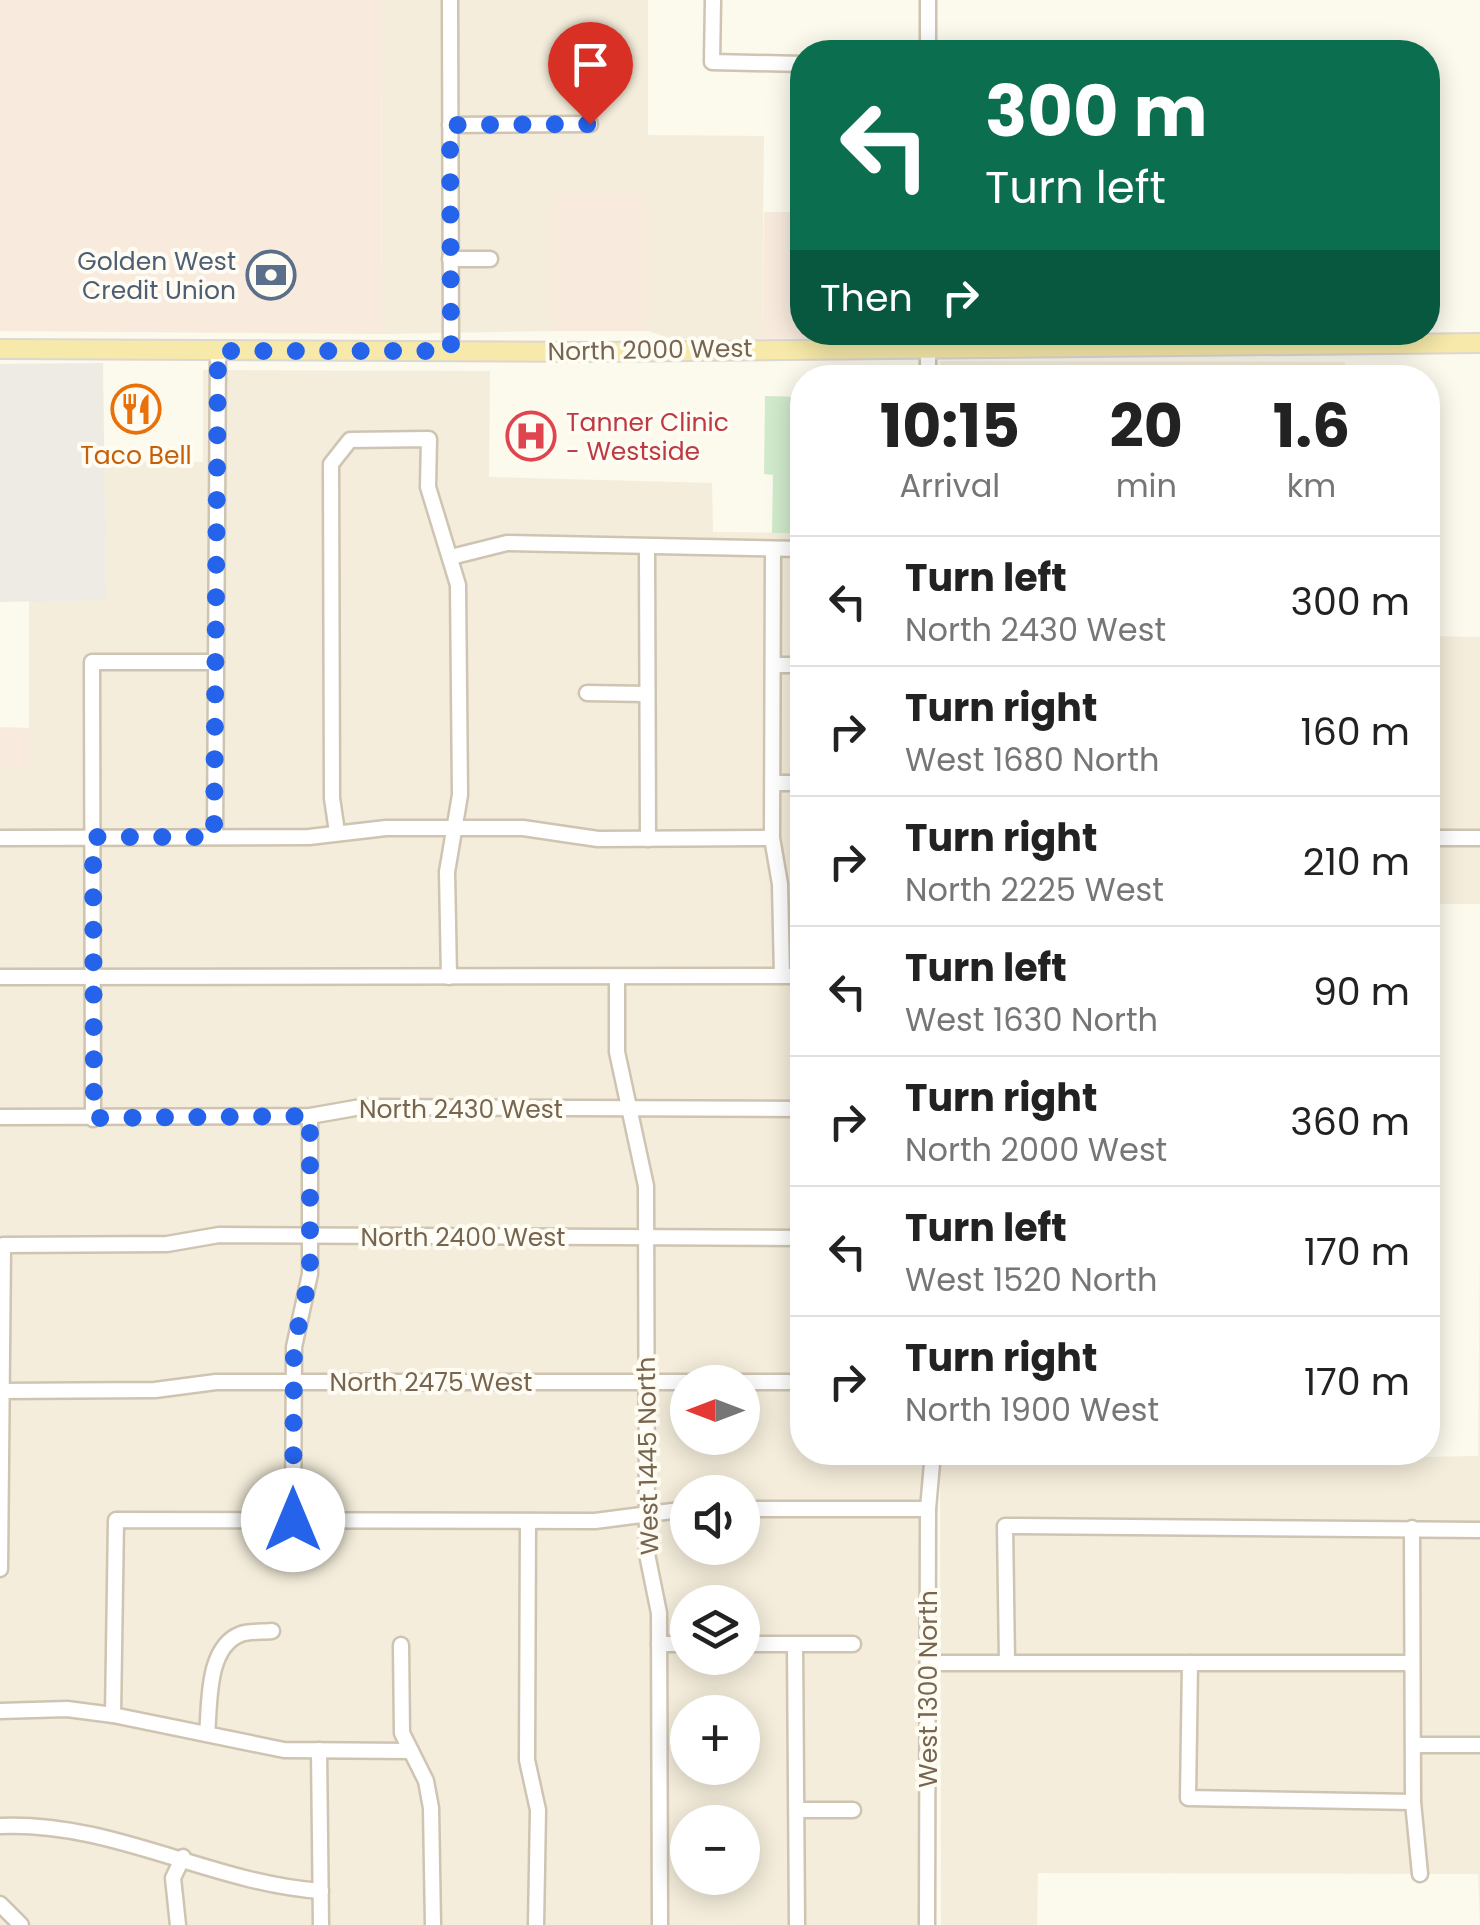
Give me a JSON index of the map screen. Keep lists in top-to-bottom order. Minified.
{"streets":{"main road":["North 2000 West"],"street":["North 2430 West","North 2400 West","North 2475 West","West 1445 North","West 1300 North"]},"crossings":[["North 2430 West","West 1445 North"],["North 2400 West","North 2475 West"],["North 2400 West","West 1445 North"],["North 2475 West","West 1445 North"]],"places":{"bank":["Golden West Credit Union"],"restaurant":["Taco Bell"],"hospital":["Tanner Clinic - Westside"]},"north":"left","page":{"turn":["300 m","Turn left"],"then":"Then","eta":["10:15","Arrival","20","min","1.6","km"],"list":[{"name":"Turn left","note":"North 2430 West","value":"300 m"},{"name":"Turn right","note":"West 1680 North","value":"160 m"},{"name":"Turn right","note":"North 2225 West","value":"210 m"},{"name":"Turn left","note":"West 1630 North","value":"90 m"},{"name":"Turn right","note":"North 2000 West","value":"360 m"},{"name":"Turn left","note":"West 1520 North","value":"170 m"},{"name":"Turn right","note":"North 1900 West","value":"170 m"}],"map_buttons":["+","−"]}}
